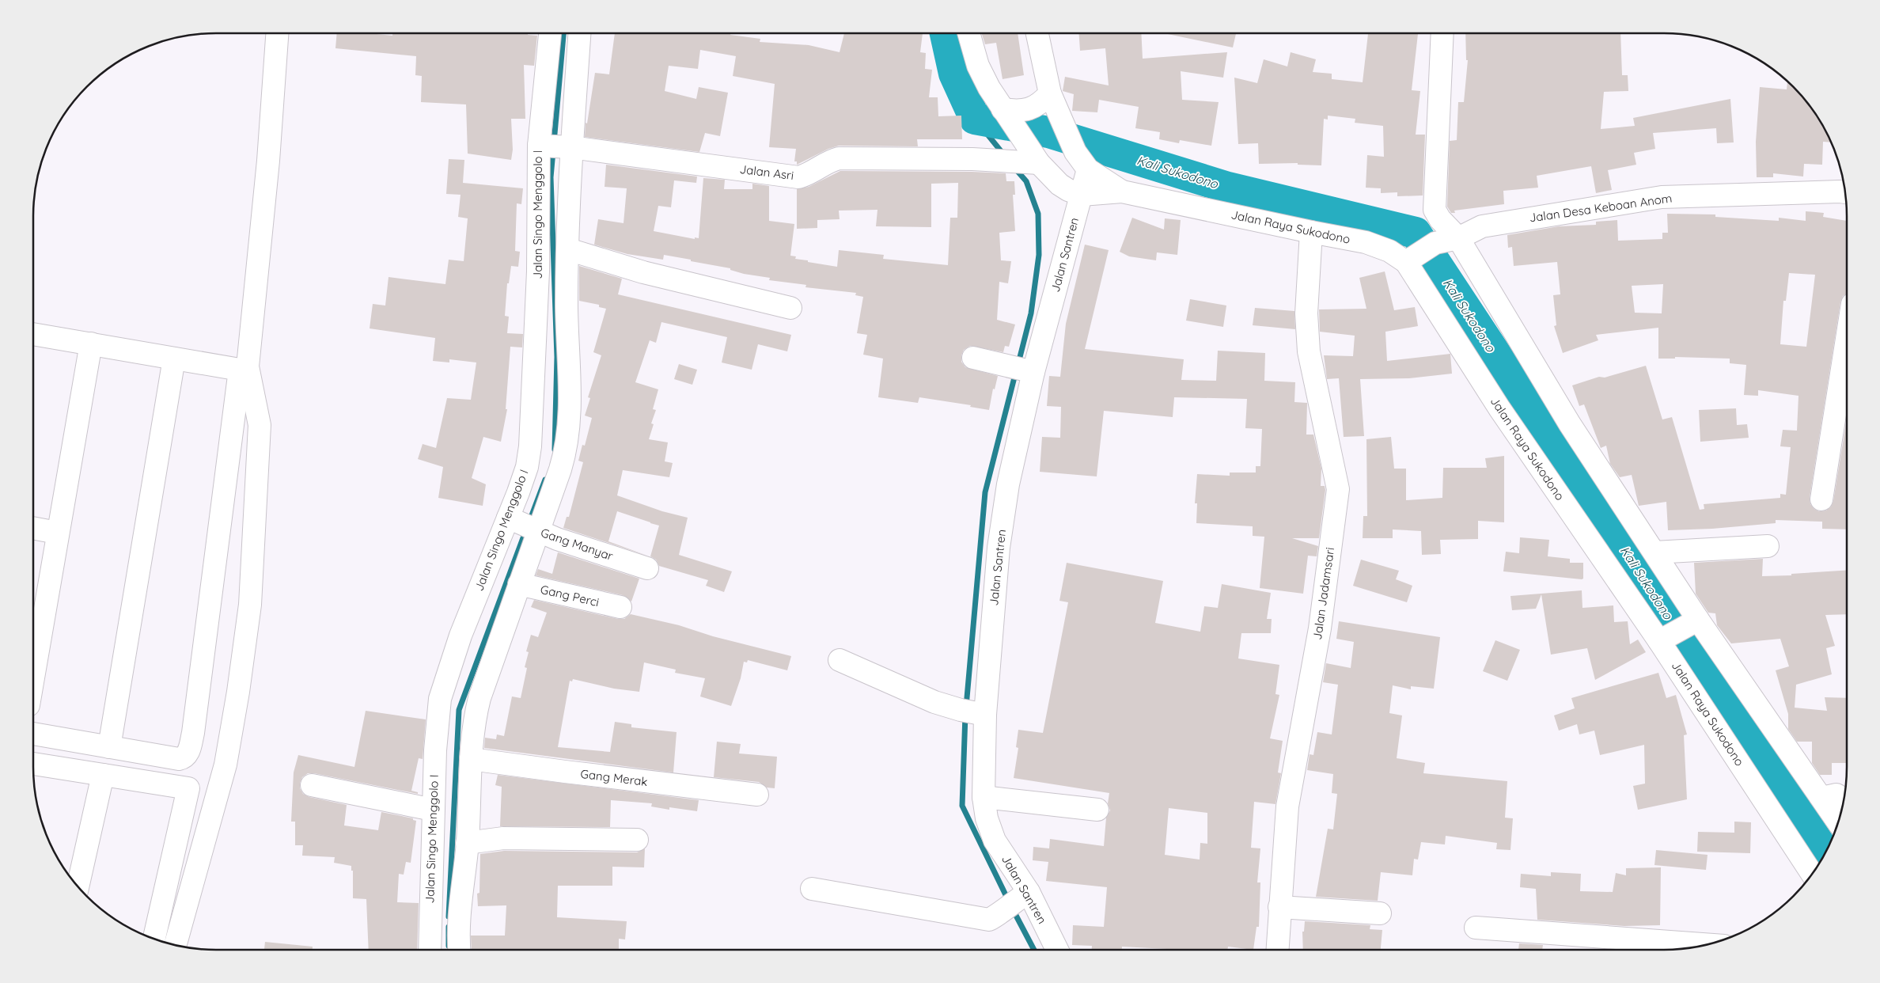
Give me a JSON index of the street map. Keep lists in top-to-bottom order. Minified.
{"streets":{"street":["Jalan Asri","Jalan Desa Keboan Anom","Jalan Singo Menggolo I","Jalan Raya Sukodono","Jalan Santren","Gang Manyar","Jalan Jadamsari","Gang Perci","Gang Merak"]},"crossings":[["Jalan Asri","Jalan Singo Menggolo I"],["Jalan Desa Keboan Anom","Jalan Raya Sukodono"],["Jalan Singo Menggolo I","Gang Manyar"],["Jalan Raya Sukodono","Jalan Santren"],["Jalan Raya Sukodono","Jalan Jadamsari"]],"water":["Kali Sukodono"]}
